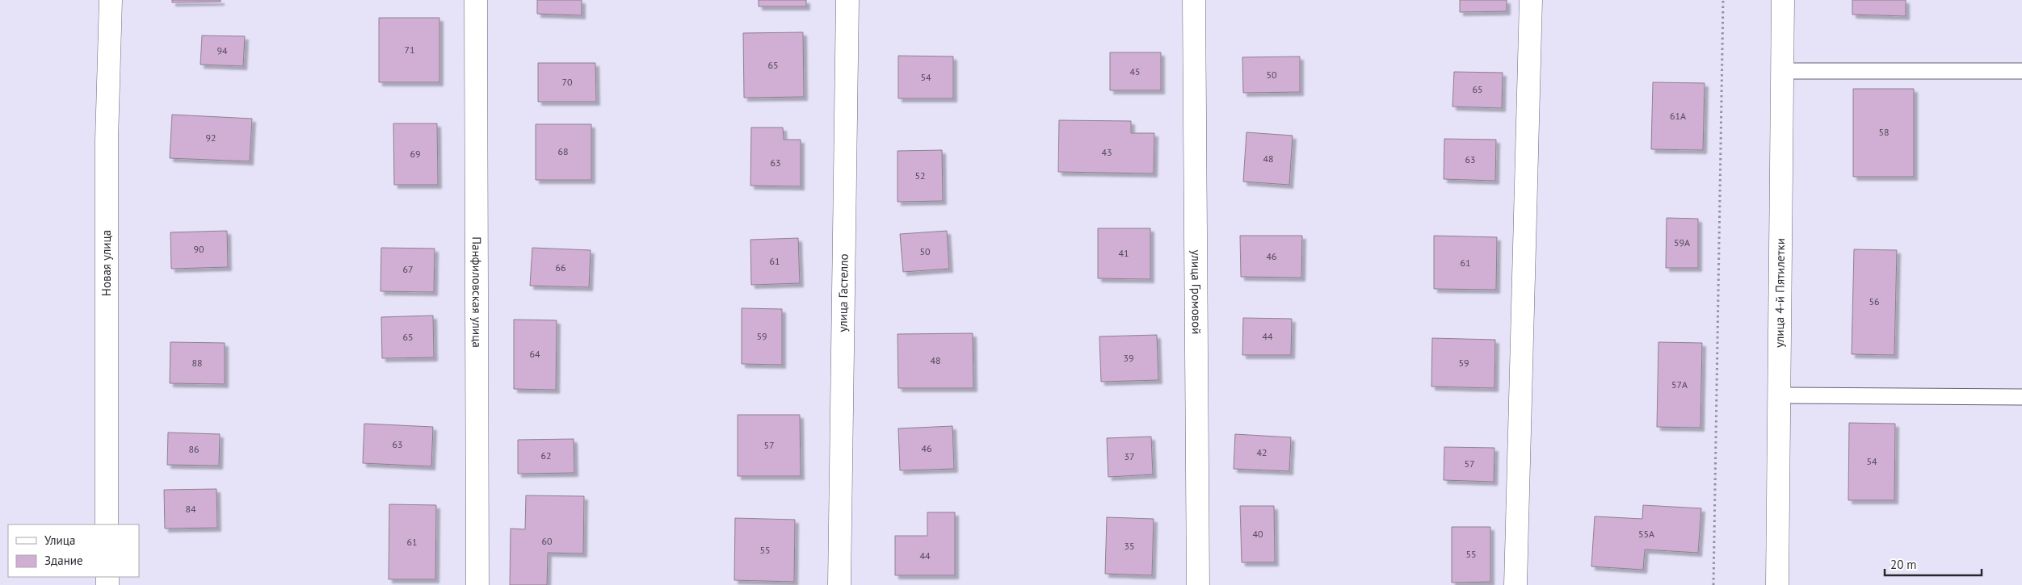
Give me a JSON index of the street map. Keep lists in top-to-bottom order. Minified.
{"streets":{"street":["Новая улица","Панфиловская улица","улица Гастелло","улица Громовой","улица 4-й Пятилетки"]},"house_numbers":["71","94","65","45","50","54","70","65","61А","58","92","68","43","69","48","63","63","52","59А","90","50","41","46","61","61","66","67","56","59","44","65","64","39","48","88","59","57А","63","57","46","86","42","62","37","54","57","84","40","55А","60","61","35","55","55","44"],"legend":["Улица","Здание"],"scale_bar":"20 m"}
